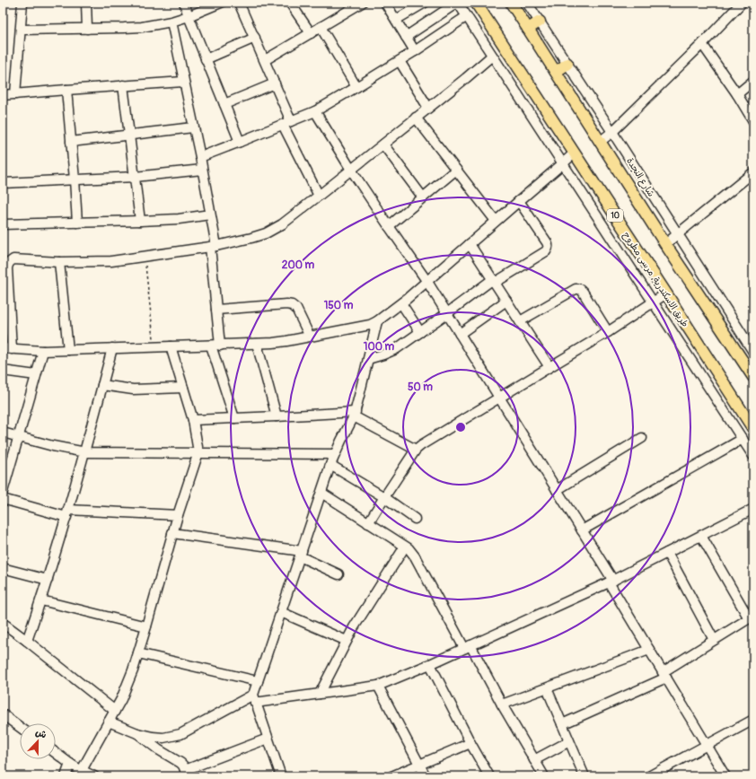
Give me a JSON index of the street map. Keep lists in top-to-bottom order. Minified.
{"streets":{"main road":["10","طريق الاسكندرية, مرسى مطروح"],"street":["شارع النجدة"]},"north":"top","rings":["200 m","150 m","100 m","50 m"]}
